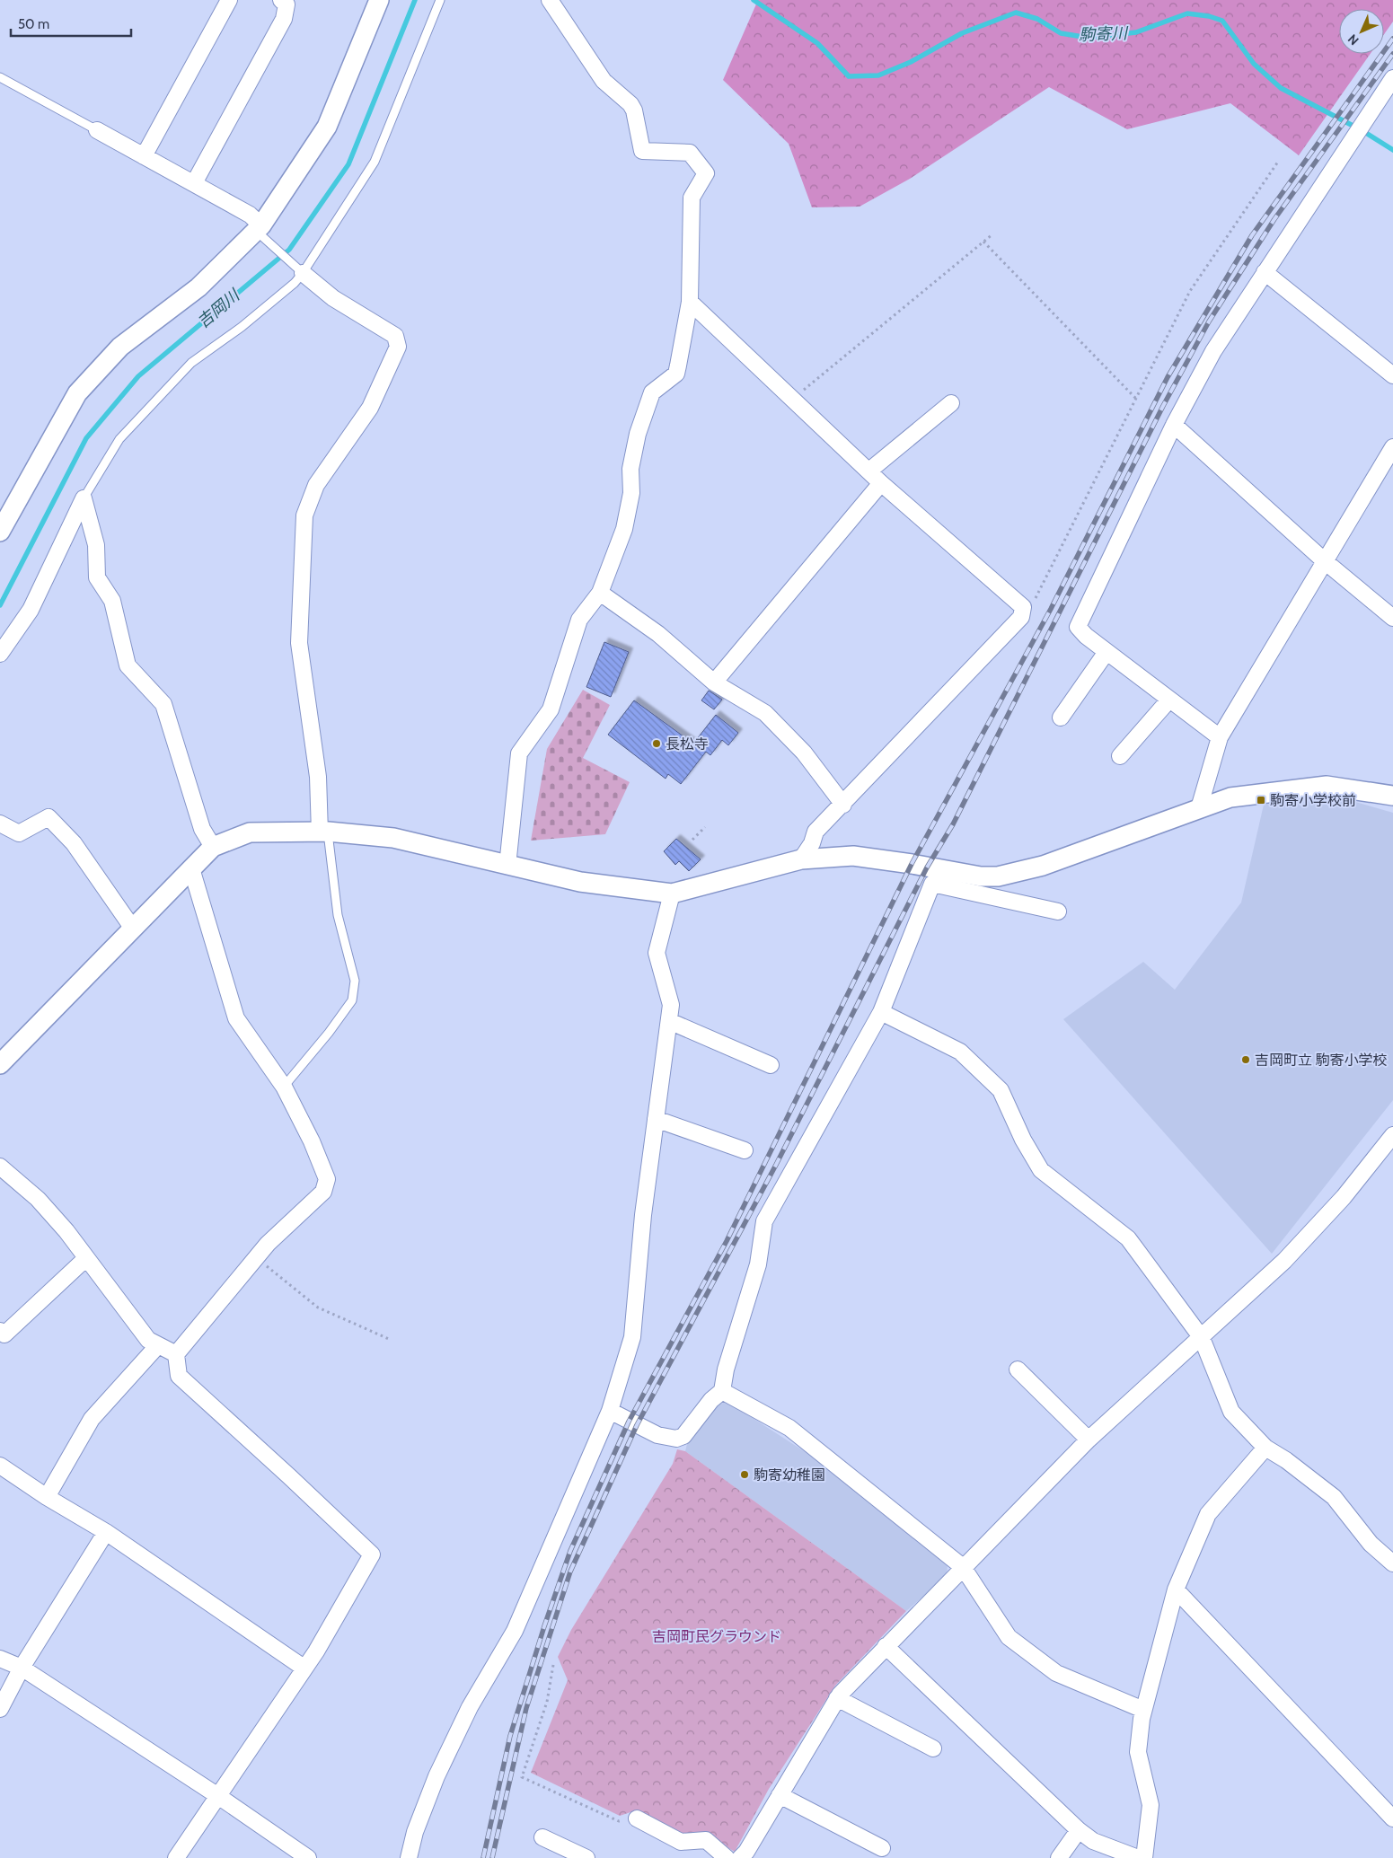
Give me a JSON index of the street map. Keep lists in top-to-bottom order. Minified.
{"water":["駒寄川","吉岡川"],"parks":["吉岡町民グラウンド"],"places":{"other":["長松寺","吉岡町立 駒寄小学校","駒寄幼稚園"],"transit":["駒寄小学校前"]},"scale_bar":"50 m","north":"bottom left"}
